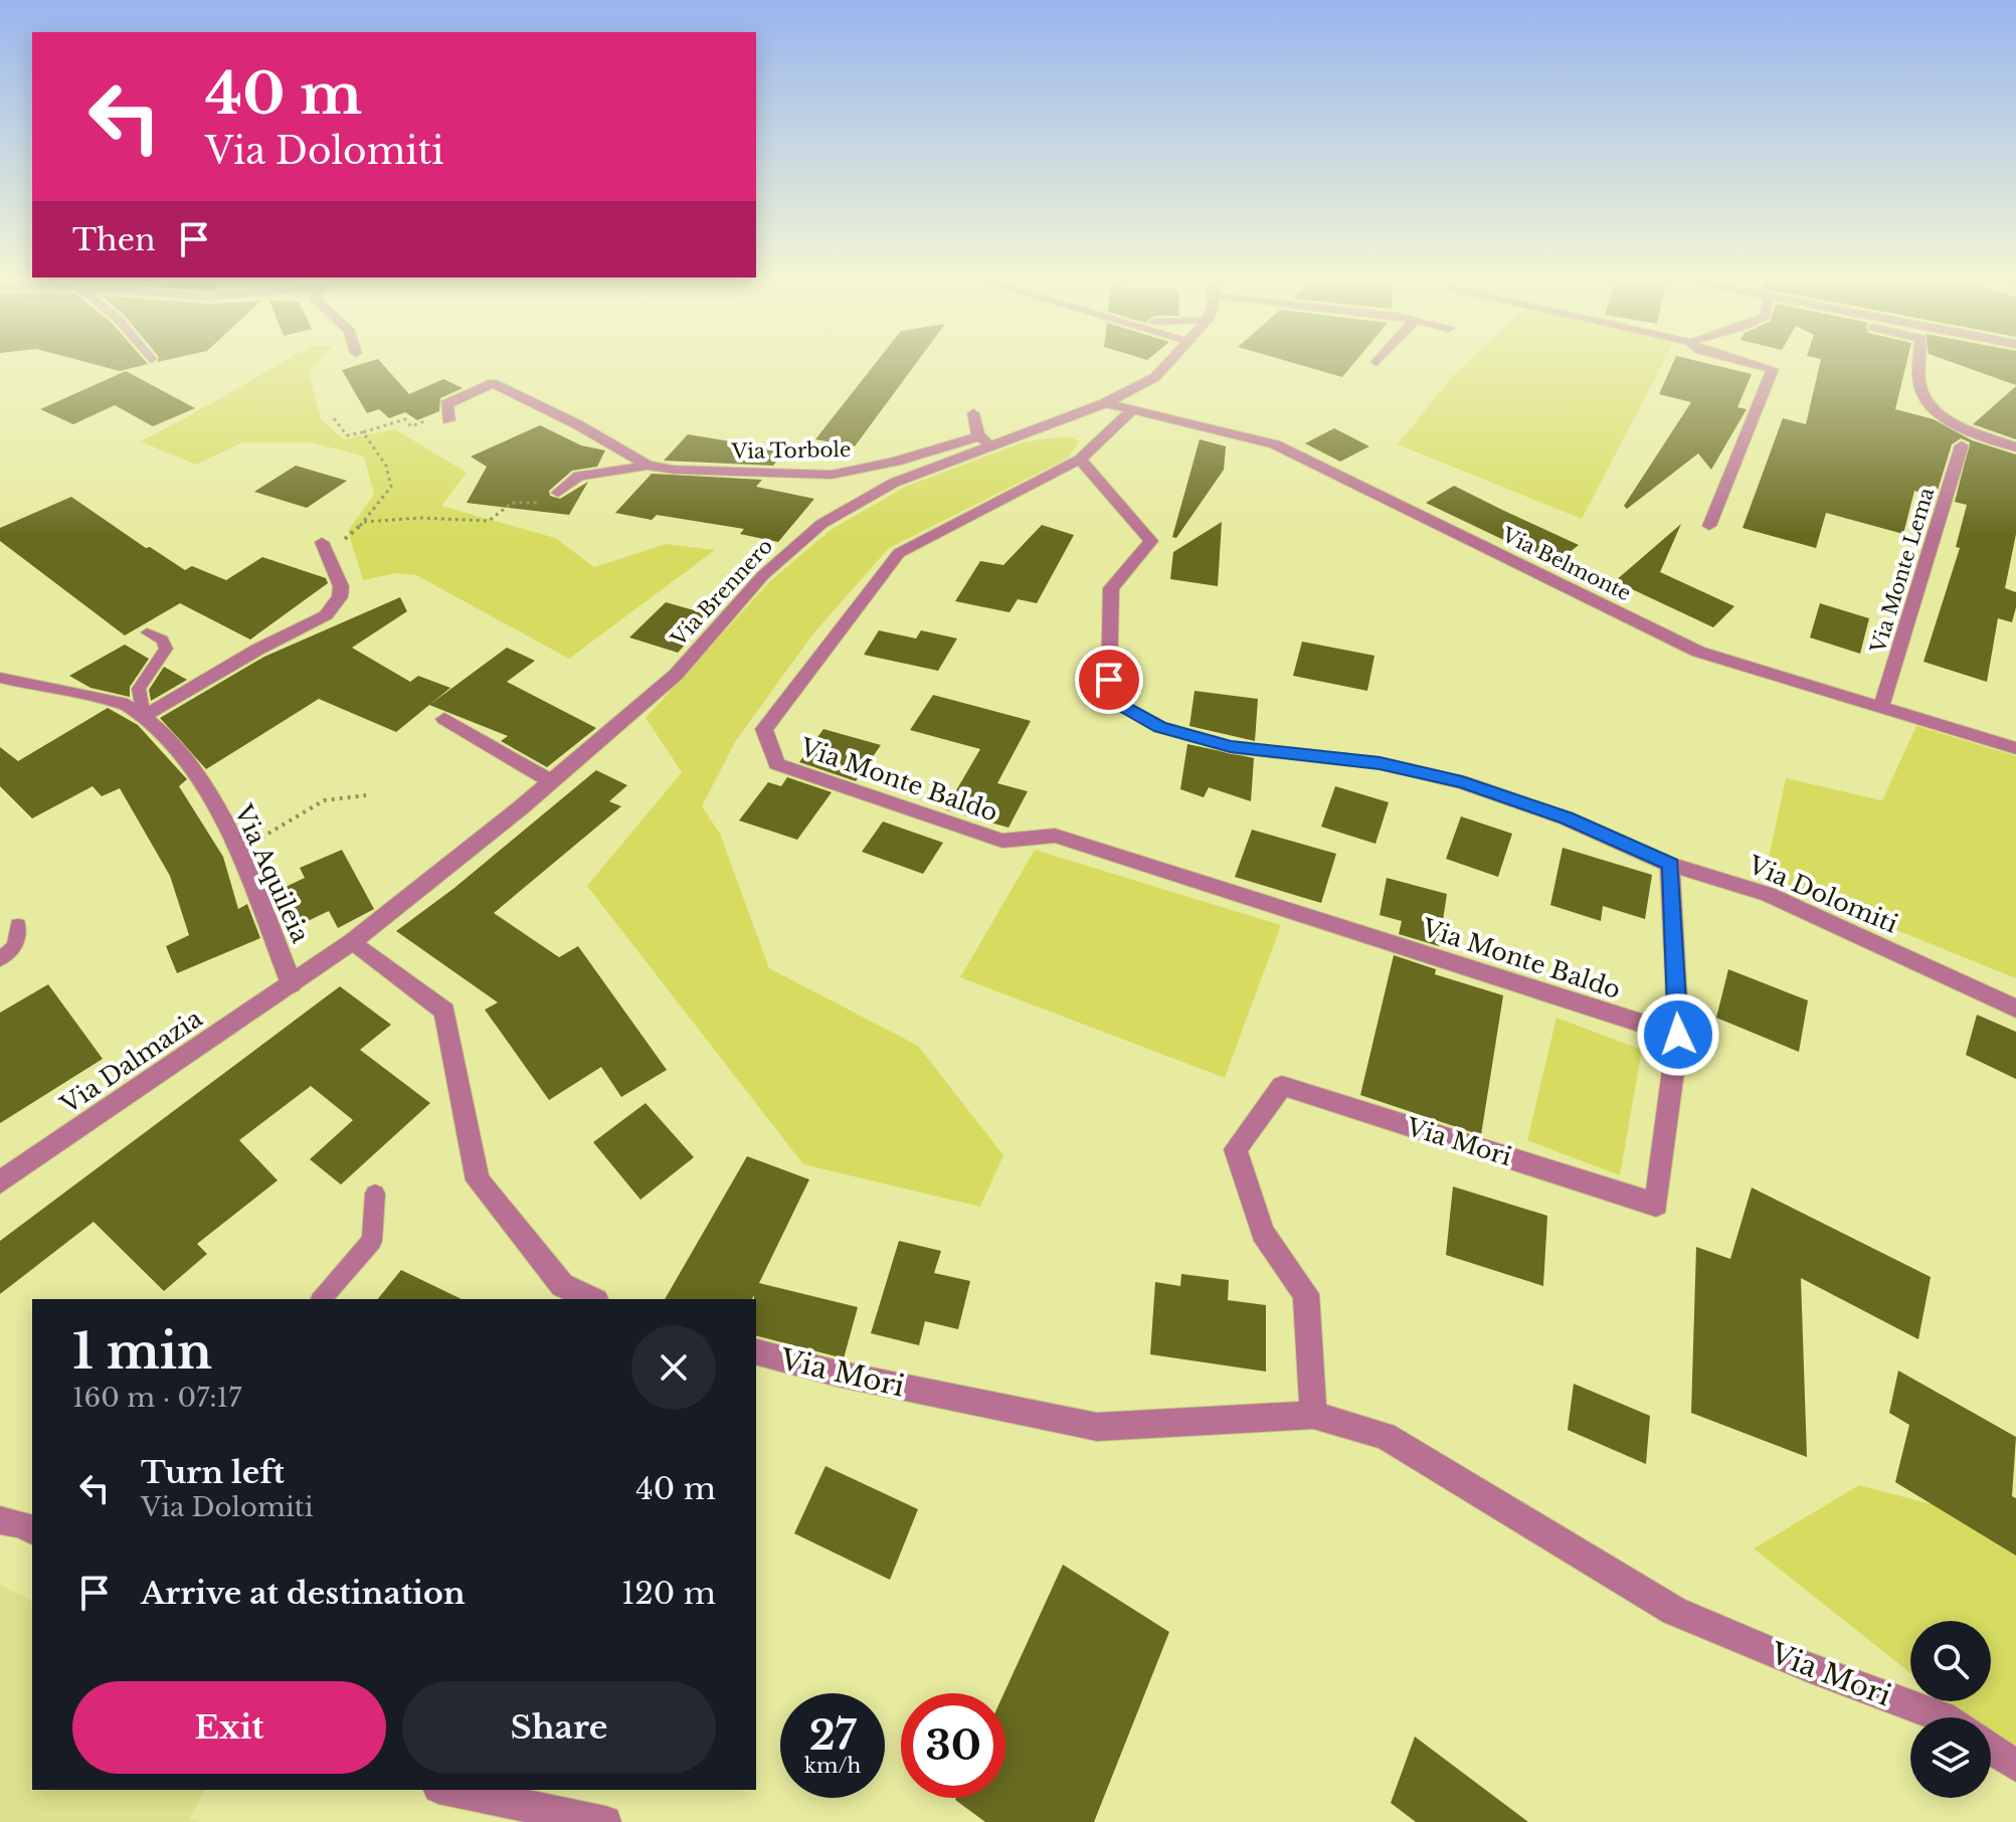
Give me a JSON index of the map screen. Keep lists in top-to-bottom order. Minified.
{"streets":{"street":["Via Torbole","Via Belmonte","Via Monte Lema","Via Brennero","Via Monte Baldo","Via Aquileia","Via Dolomiti","Via Dalmazia","Via Mori"]},"crossings":[["Via Torbole","Via Brennero"],["Via Belmonte","Via Monte Lema"],["Via Belmonte","Via Brennero"],["Via Brennero","Via Aquileia"],["Via Brennero","Via Dalmazia"],["Via Monte Baldo","Via Dolomiti"],["Via Monte Baldo","Via Mori"],["Via Aquileia","Via Dalmazia"],["Via Dolomiti","Via Mori"]],"page":{"turn":["40 m","Via Dolomiti"],"then":"Then","heading":["1 min","160 m · 07:17"],"list":[{"name":"Turn left","note":"Via Dolomiti","value":"40 m"},{"name":"Arrive at destination","value":"120 m"}],"buttons":["Exit","Share"],"speed":"27 km/h","limit":"30"}}
